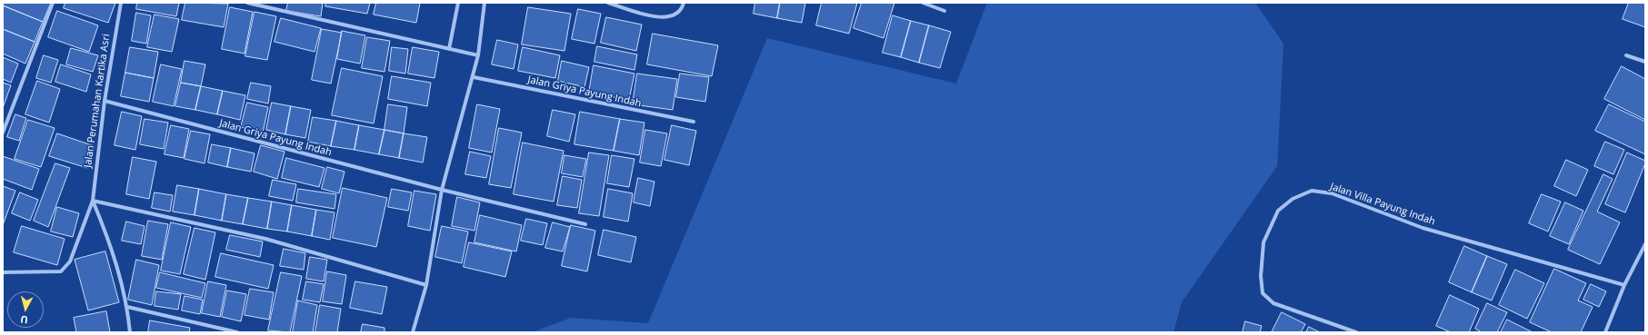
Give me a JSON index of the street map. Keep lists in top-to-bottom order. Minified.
{"streets":{"street":["Jalan Griya Payung Indah","Jalan Perumahan Kartika Asri","Jalan Villa Payung Indah"]},"crossings":[["Jalan Griya Payung Indah","Jalan Perumahan Kartika Asri"]],"north":"bottom"}
